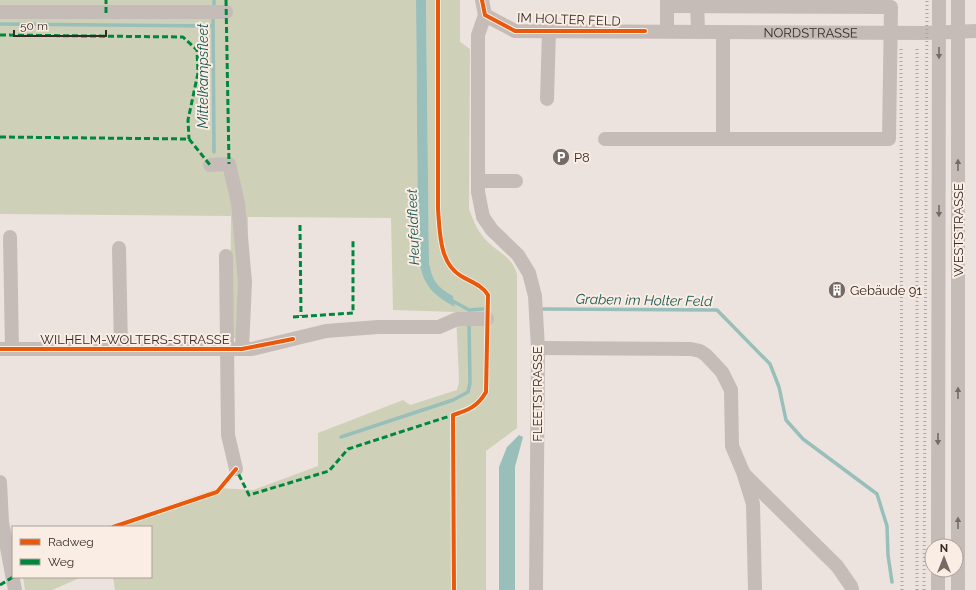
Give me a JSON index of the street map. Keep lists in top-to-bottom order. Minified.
{"streets":{"street":["IM HOLTER FELD","NORDSTRASSE","WESTSTRASSE","WILHELM-WOLTERS-STRASSE","FLEETSTRASSE"]},"crossings":[["IM HOLTER FELD","NORDSTRASSE"],["NORDSTRASSE","WESTSTRASSE"]],"water":["Mittelkampsfleet","Heufeldfleet","Graben im Holter Feld"],"places":{"parking":["P8"],"building":["Gebäude 91"]},"legend":["Radweg","Weg"],"scale_bar":"50 m","north":"top"}
